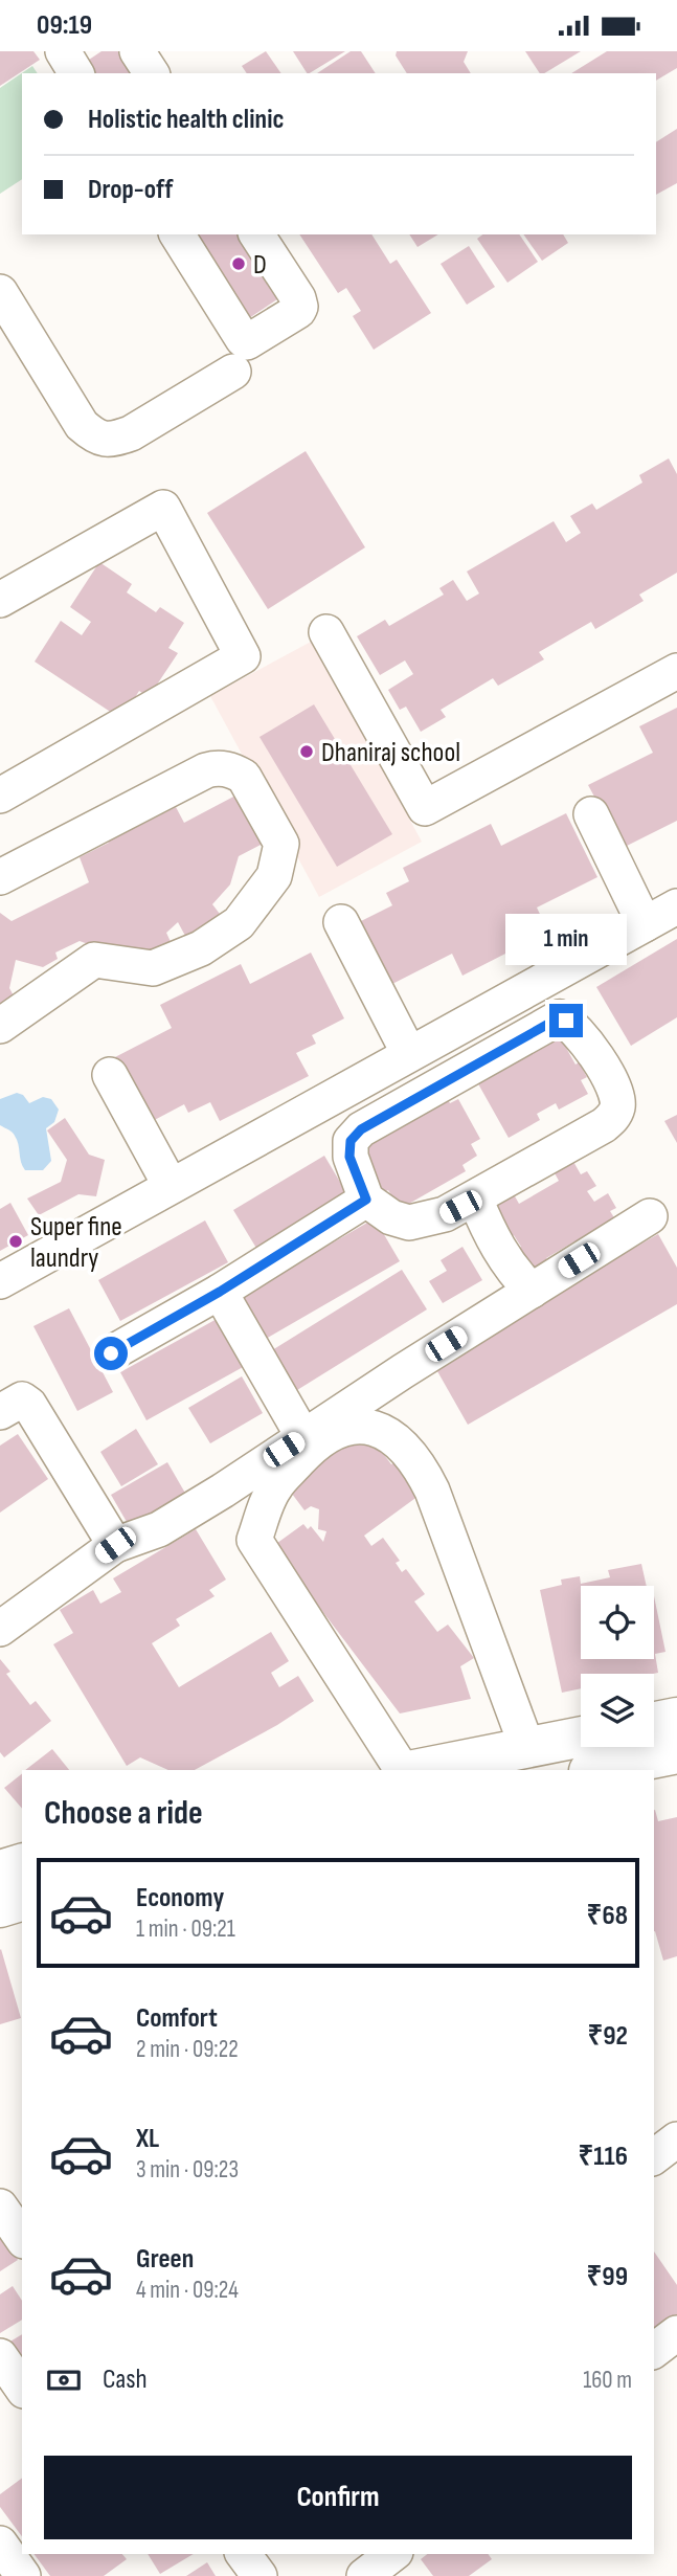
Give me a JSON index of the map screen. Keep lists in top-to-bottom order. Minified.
{"places":["D","Dhaniraj school","Super fine laundry"],"page":{"status":"09:19","banner":["Holistic health clinic","Drop-off"],"bubble":"1 min","heading":"Choose a ride","list":[{"name":"Economy","note":"1 min · 09:21","value":"₹68"},{"name":"Comfort","note":"2 min · 09:22","value":"₹92"},{"name":"XL","note":"3 min · 09:23","value":"₹116"},{"name":"Green","note":"4 min · 09:24","value":"₹99"}],"pay":["Cash","160 m"],"buttons":"Confirm"}}
